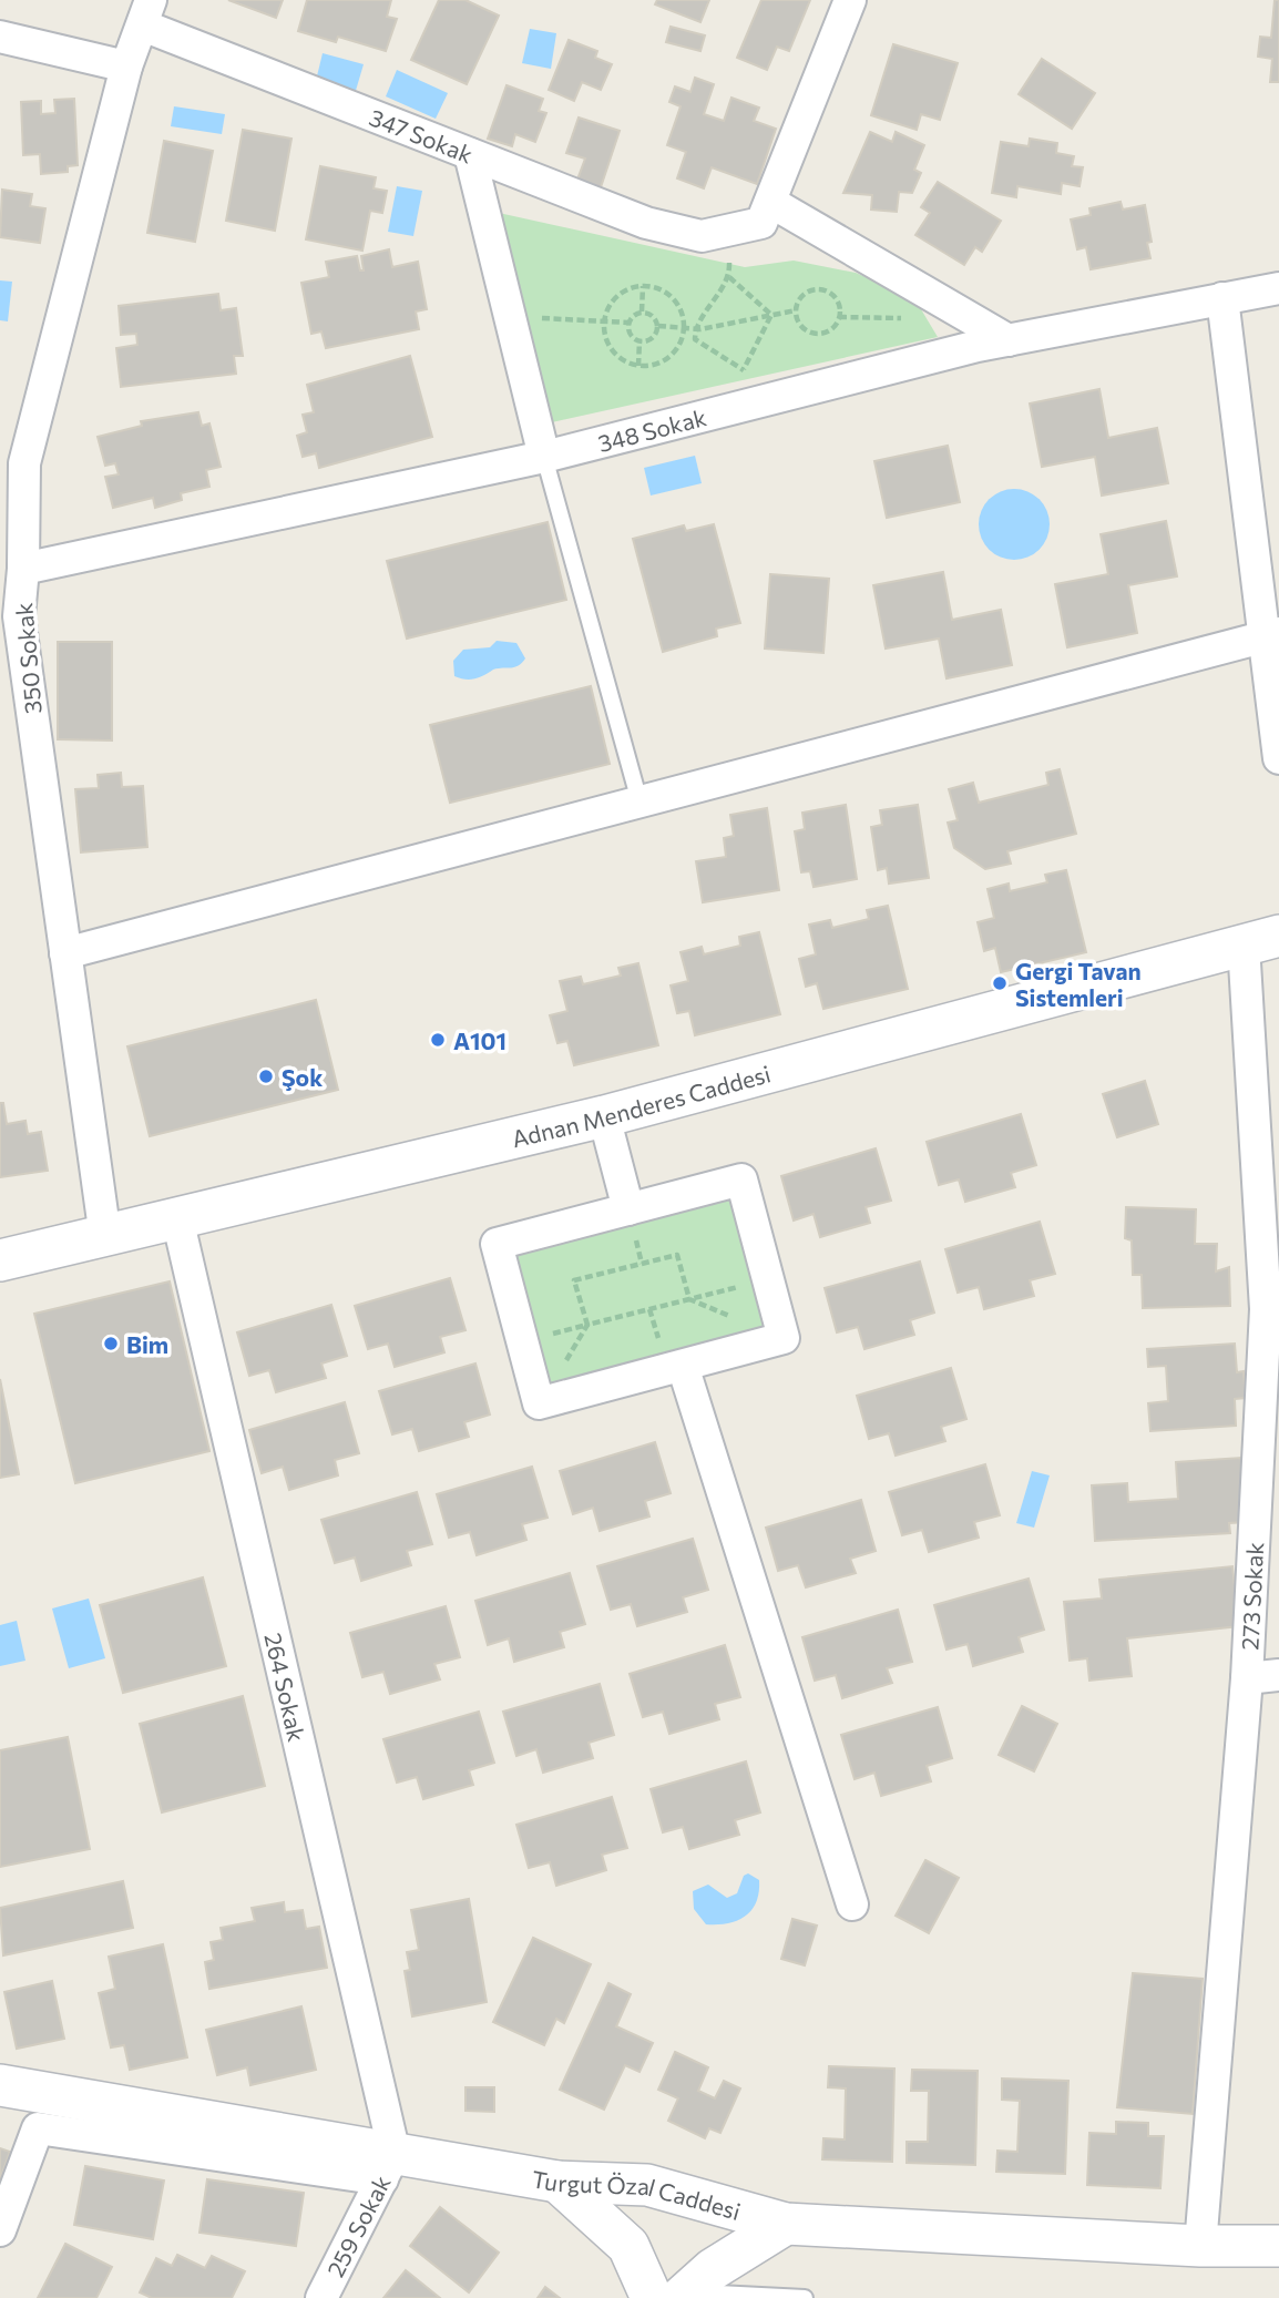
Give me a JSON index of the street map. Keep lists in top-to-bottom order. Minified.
{"streets":{"street":["347 Sokak","348 Sokak","350 Sokak","Adnan Menderes Caddesi","273 Sokak","264 Sokak","Turgut Özal Caddesi","259 Sokak"]},"crossings":[["347 Sokak","350 Sokak"],["348 Sokak","350 Sokak"],["350 Sokak","Adnan Menderes Caddesi"],["Adnan Menderes Caddesi","273 Sokak"],["Adnan Menderes Caddesi","264 Sokak"],["273 Sokak","Turgut Özal Caddesi"],["264 Sokak","Turgut Özal Caddesi"],["264 Sokak","259 Sokak"],["Turgut Özal Caddesi","259 Sokak"]],"places":["Gergi Tavan Sistemleri","A101","Şok","Bim"]}
